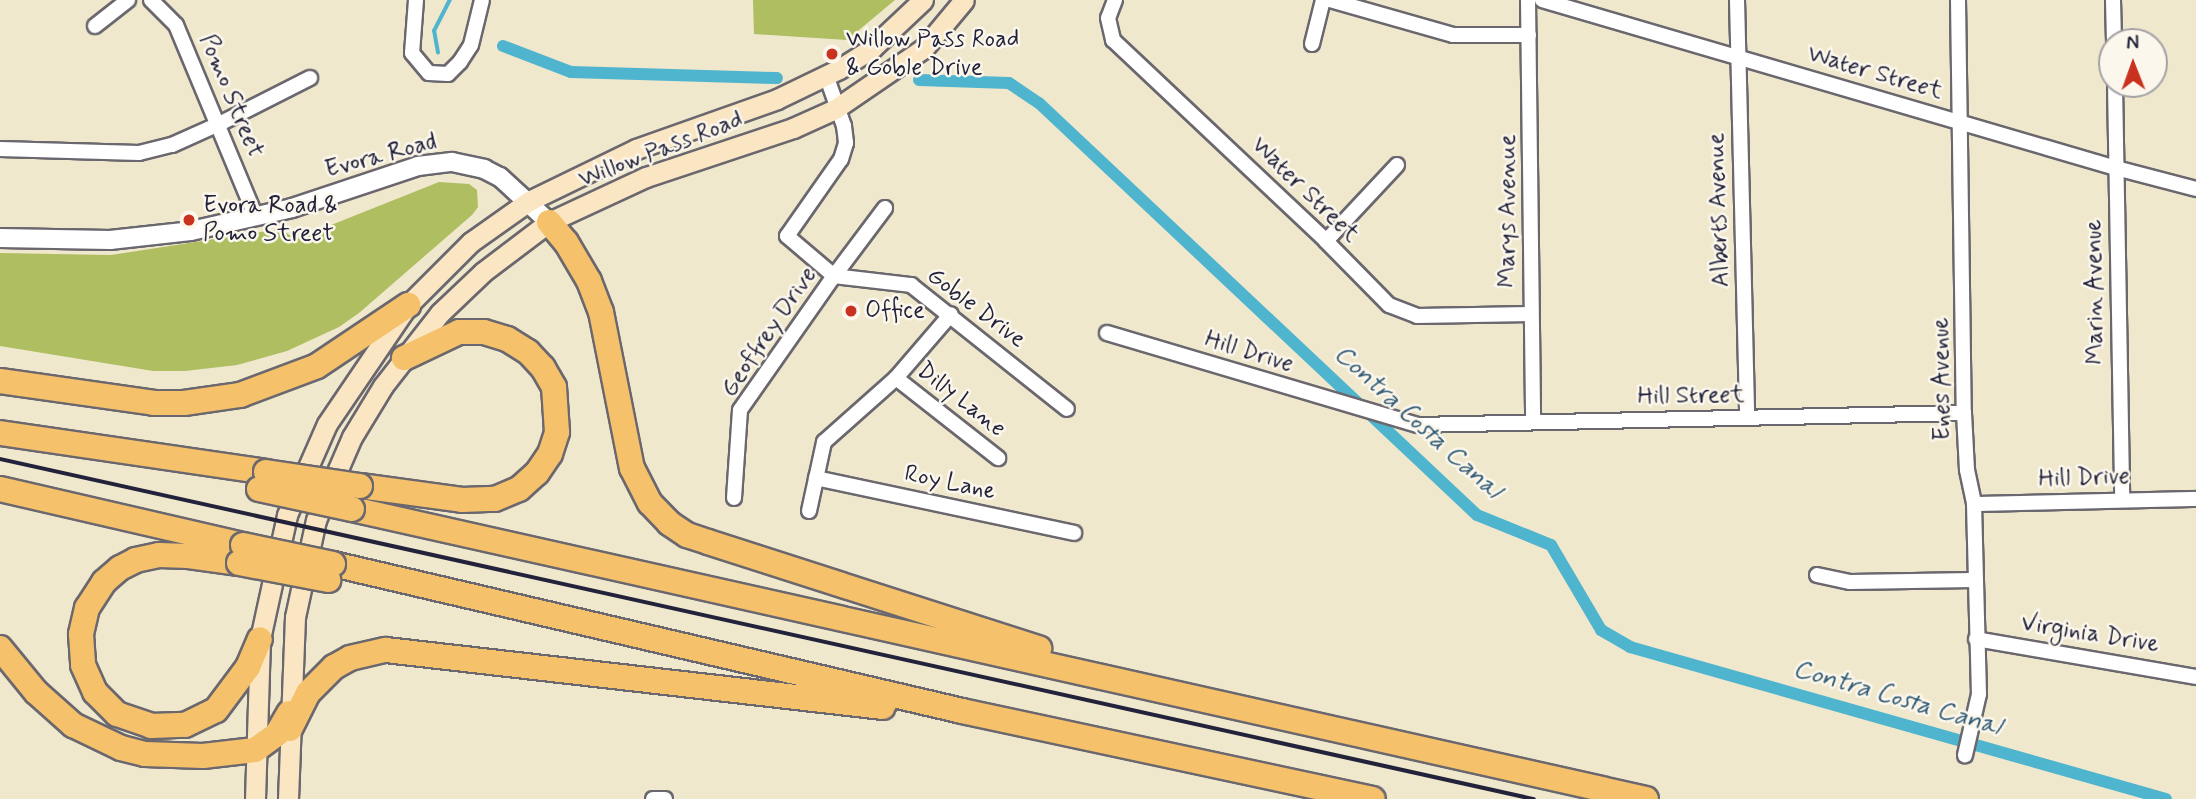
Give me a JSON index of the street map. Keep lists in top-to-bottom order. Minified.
{"streets":{"main road":["Willow Pass Road"],"street":["Water Street","Pomo Street","Evora Road","Alberts Avenue","Marys Avenue","Marin Avenue","Goble Drive","Geoffrey Drive","Hill Drive","Enes Avenue","Hill Street","Dilly Lane","Roy Lane","Virginia Drive"]},"crossings":[["Water Street","Alberts Avenue"],["Water Street","Marys Avenue"],["Water Street","Marin Avenue"],["Water Street","Enes Avenue"],["Pomo Street","Evora Road"],["Willow Pass Road","Evora Road"],["Alberts Avenue","Hill Street"],["Marys Avenue","Hill Street"],["Marin Avenue","Hill Drive"],["Goble Drive","Geoffrey Drive"],["Hill Drive","Enes Avenue"],["Hill Drive","Hill Street"],["Enes Avenue","Hill Street"],["Enes Avenue","Virginia Drive"]],"water":["Contra Costa Canal"],"places":["Willow Pass Road & Goble Drive","Evora Road & Pomo Street","Office"],"north":"top"}
